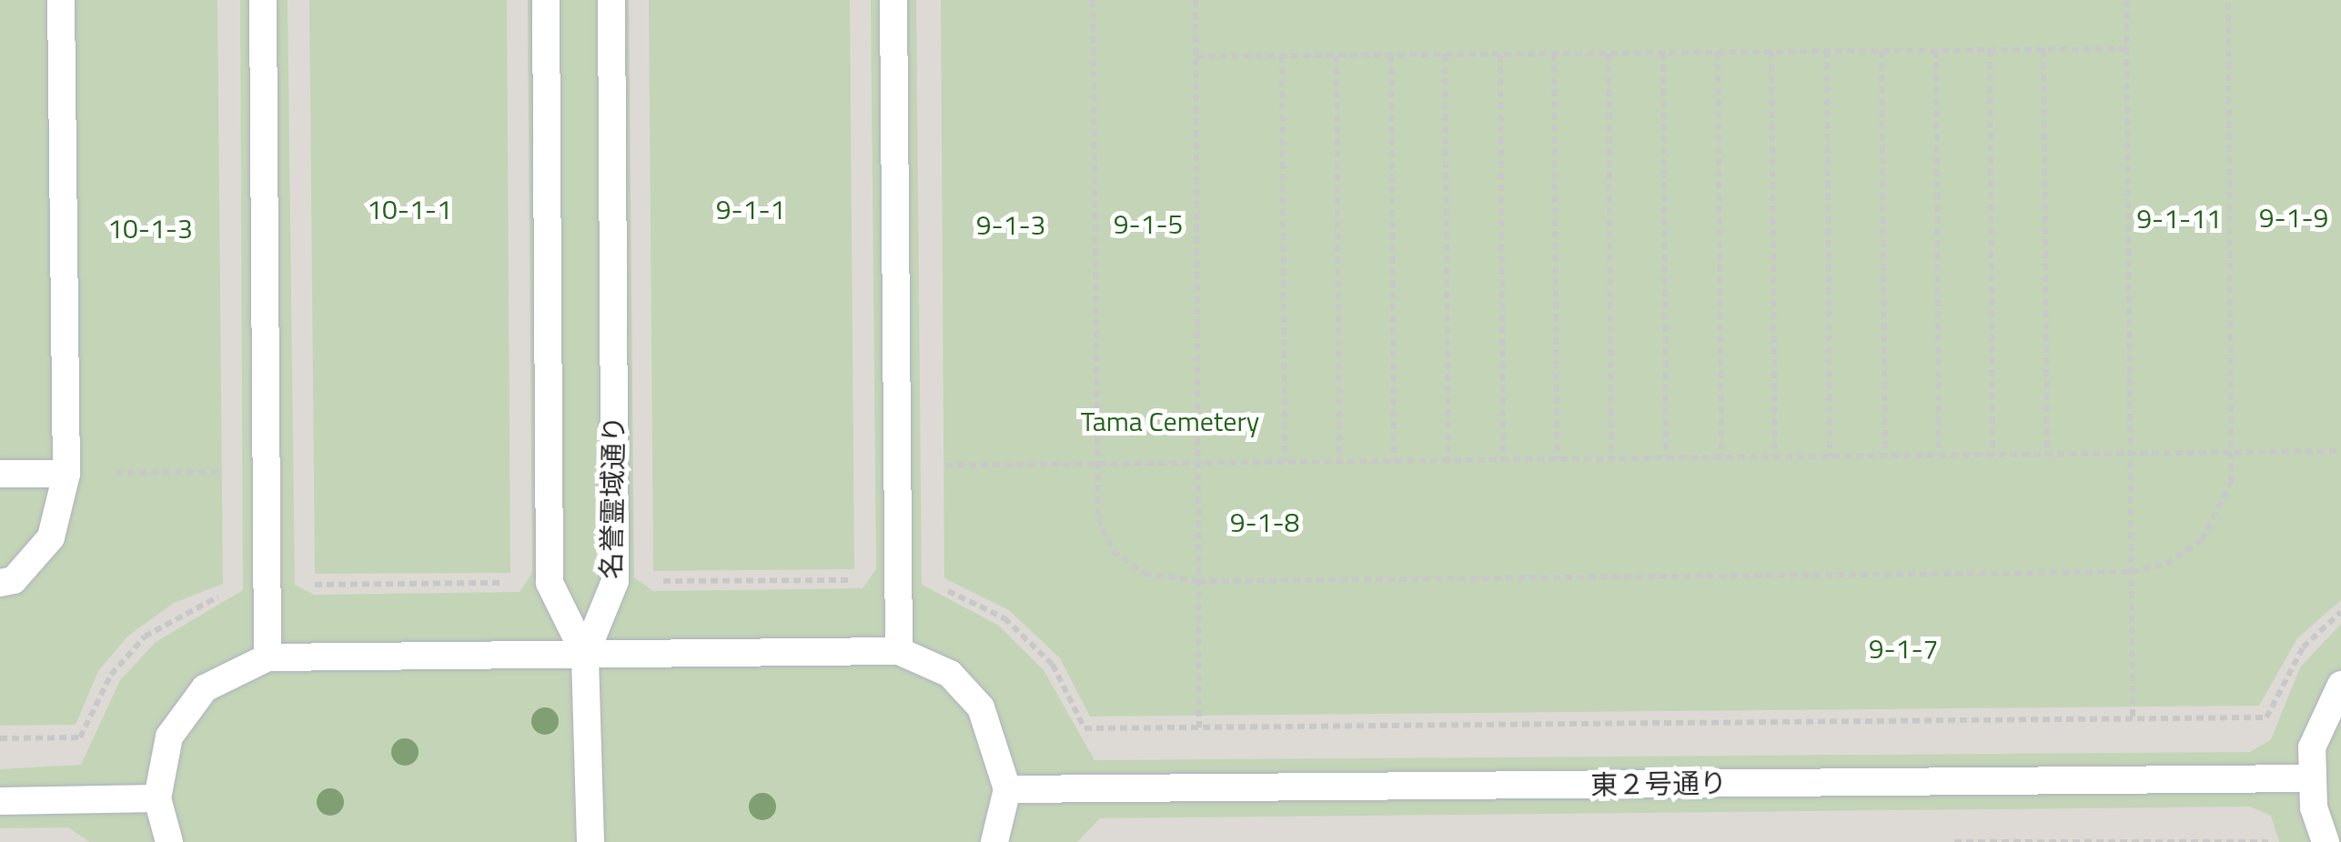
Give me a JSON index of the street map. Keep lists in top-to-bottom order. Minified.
{"streets":{"lane":["名誉霊域通り","東２号通り"]},"parks":["10-1-1","9-1-1","9-1-9","9-1-11","9-1-5","9-1-3","10-1-3","Tama Cemetery","9-1-8","9-1-7"]}
